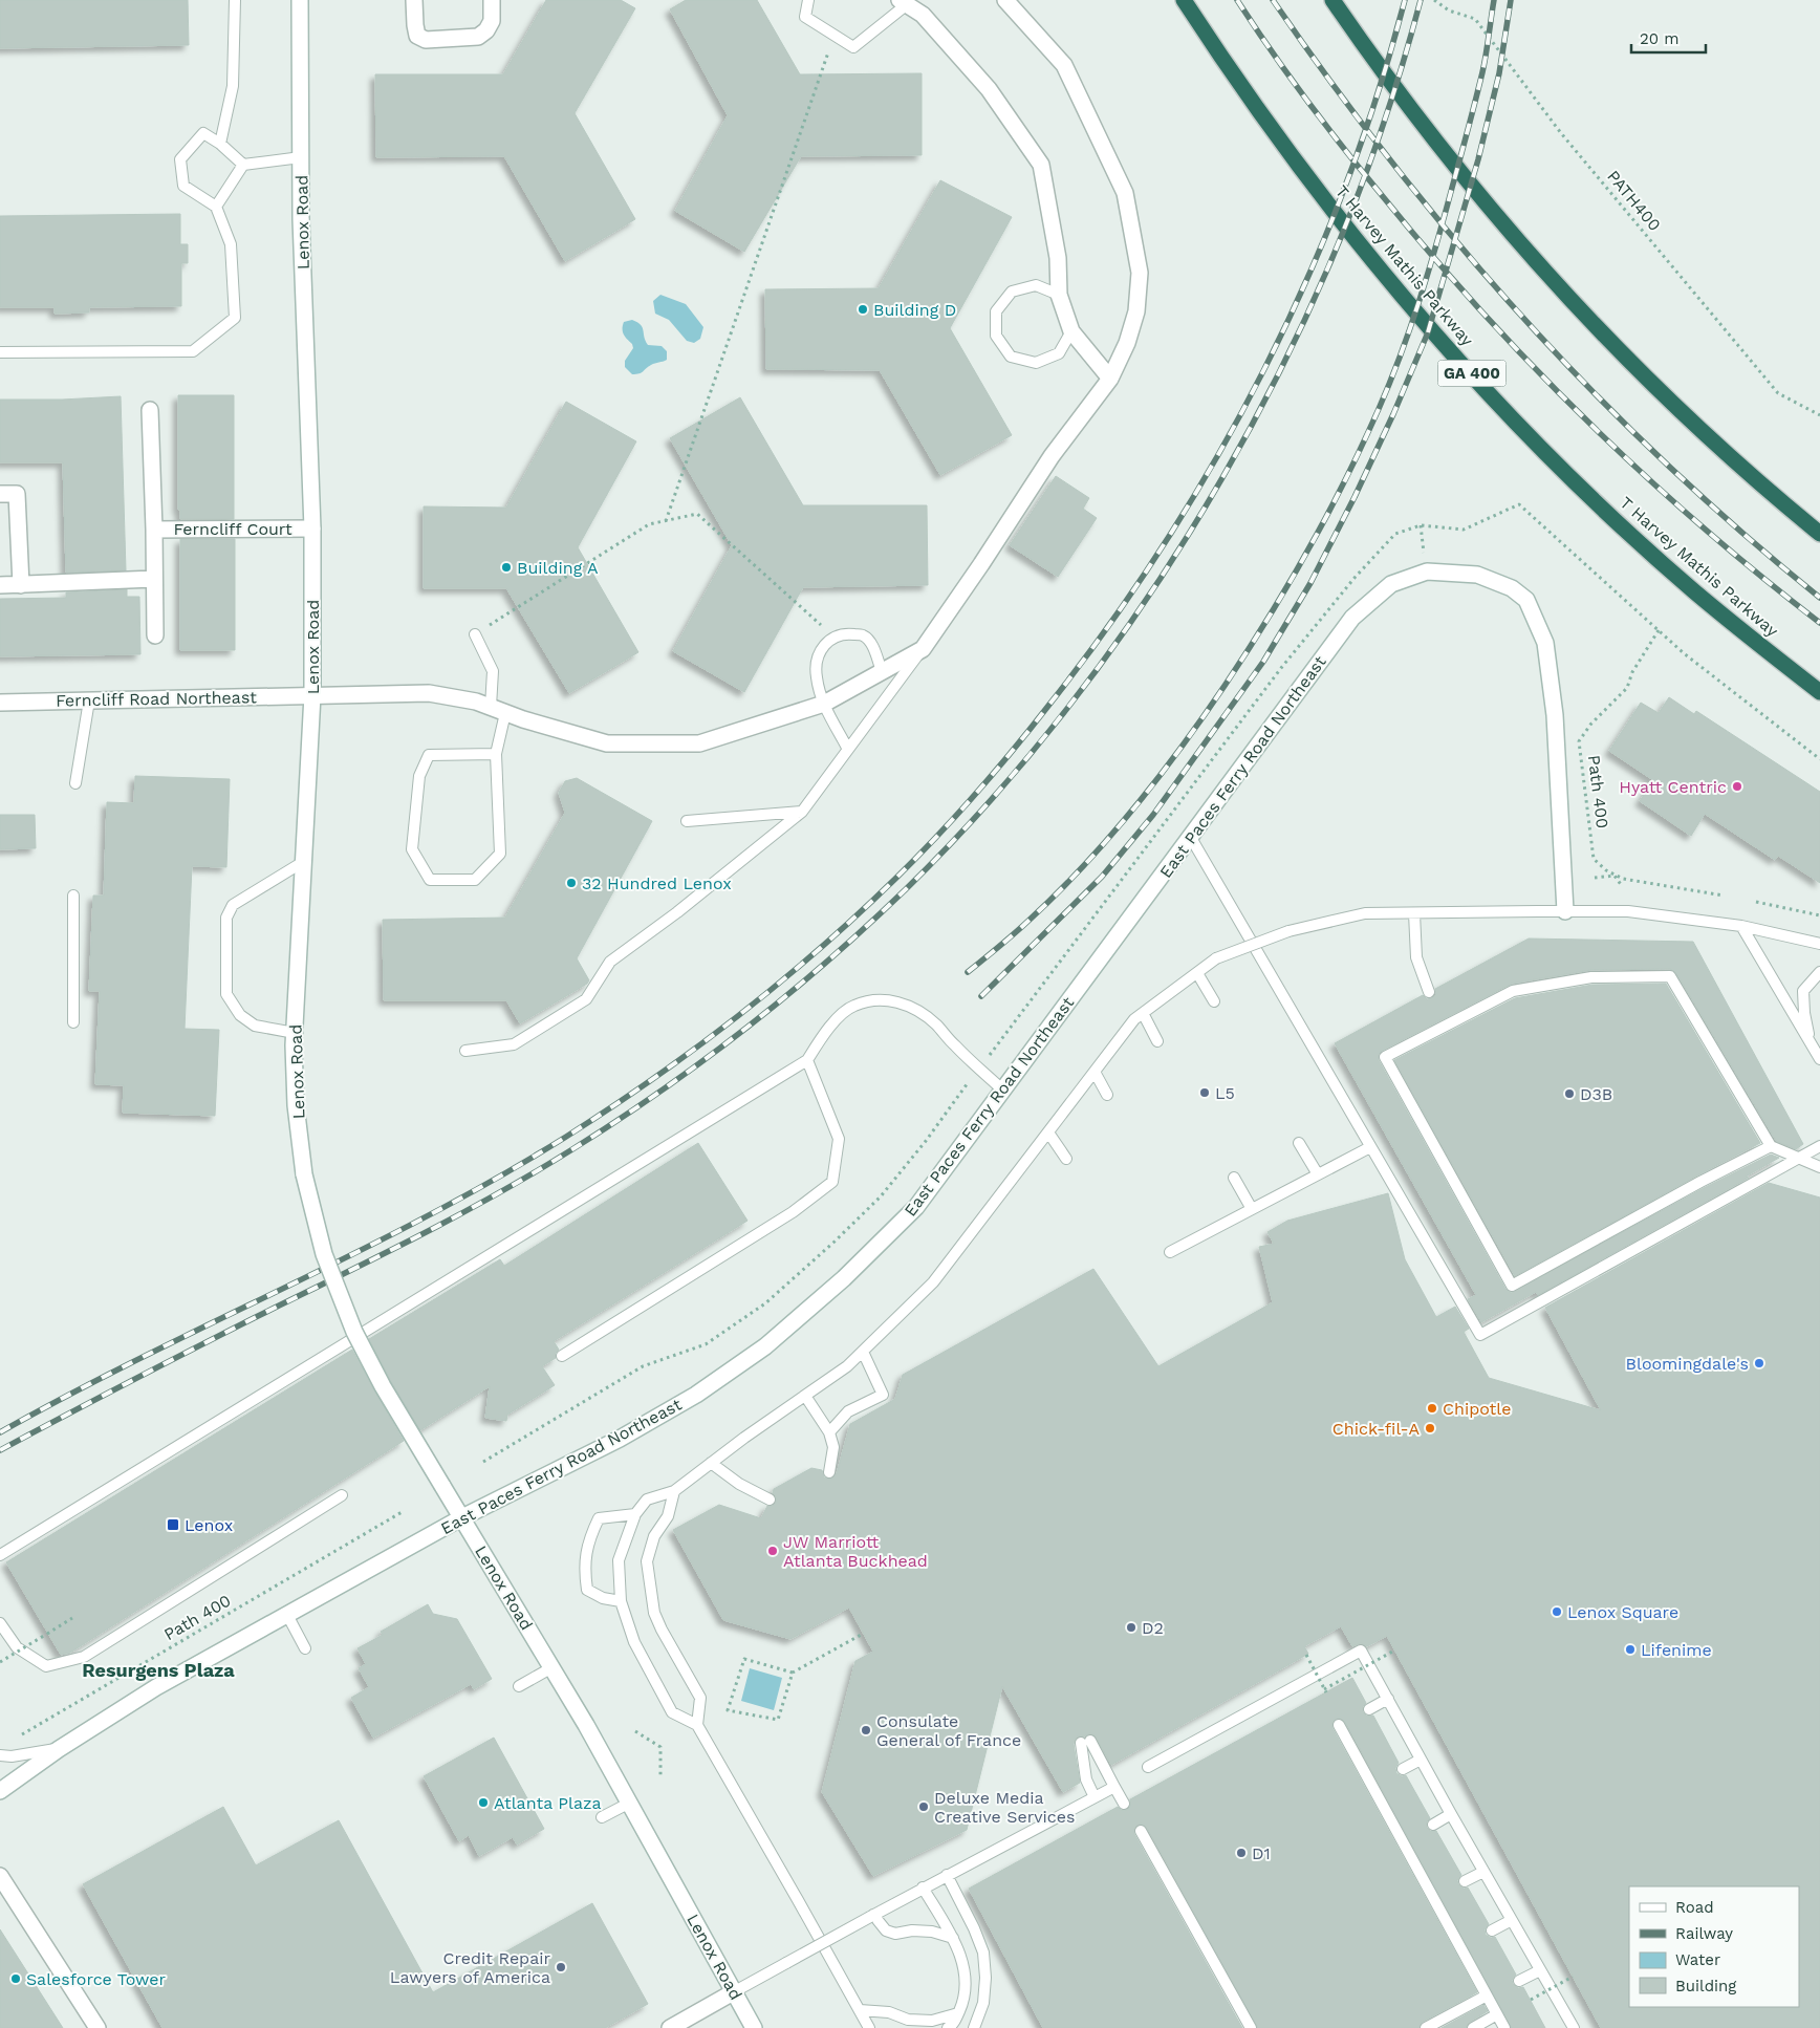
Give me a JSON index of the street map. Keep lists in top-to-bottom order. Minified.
{"streets":{"highway":["T Harvey Mathis Parkway","GA 400"],"street":["Lenox Road","Ferncliff Court","Ferncliff Road Northeast","East Paces Ferry Road Northeast"],"path":["PATH400","Path 400"]},"crossings":[["Lenox Road","Ferncliff Court"],["Lenox Road","Ferncliff Road Northeast"],["Lenox Road","East Paces Ferry Road Northeast"]],"districts":["Resurgens Plaza"],"places":{"other":["Building D","Building A","Hyatt Centric","32 Hundred Lenox","L5","D3B","Bloomingdale's","Chipotle","Chick-fil-A","JW Marriott Atlanta Buckhead","Lenox Square","D2","Lifenime","Consulate General of France","Atlanta Plaza","Deluxe Media Creative Services","D1","Credit Repair Lawyers of America","Salesforce Tower"],"transit":["Lenox"]},"legend":["Road","Railway","Water","Building"],"scale_bar":"20 m"}
